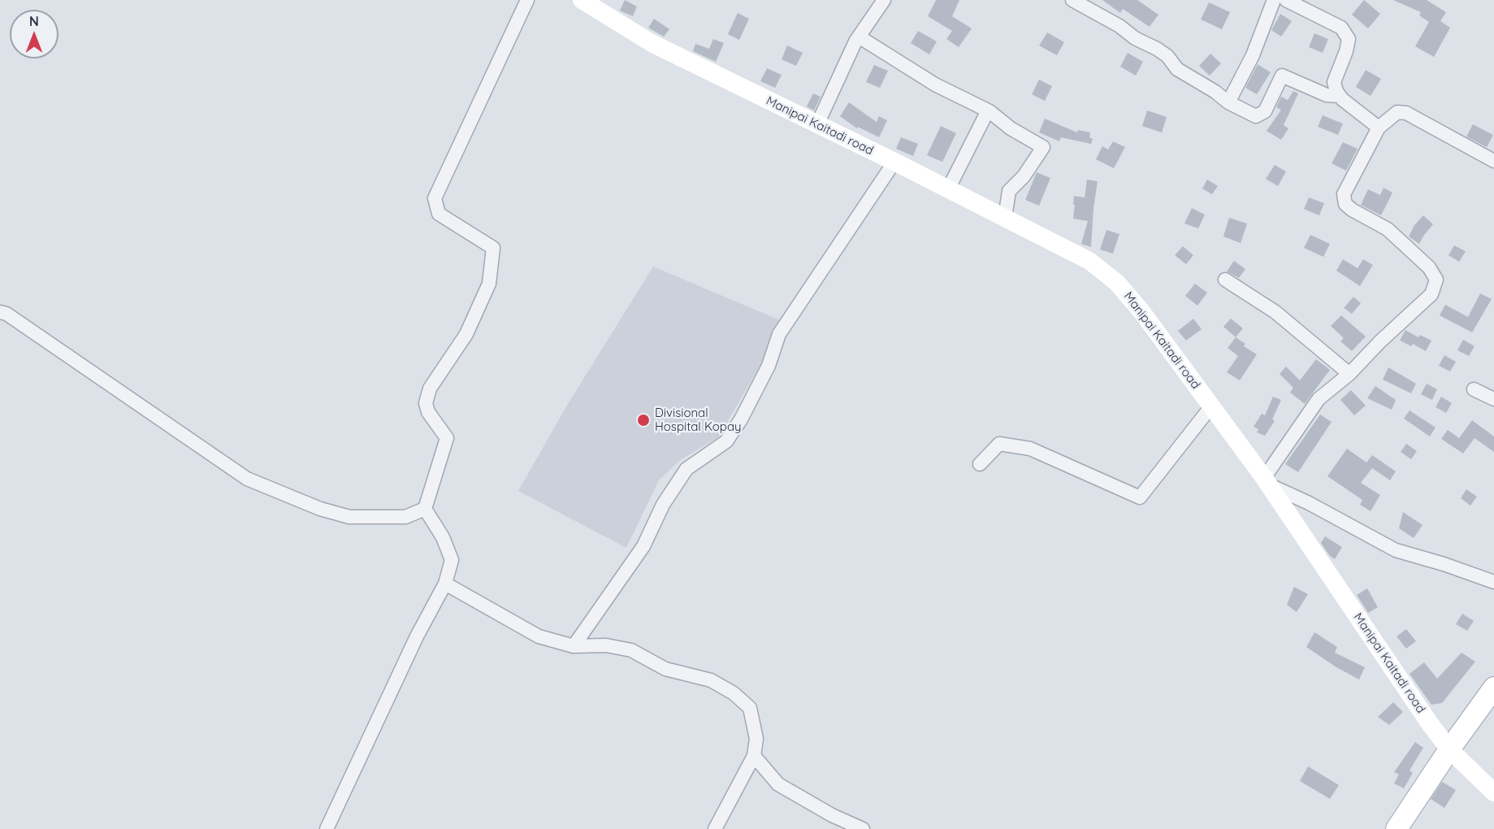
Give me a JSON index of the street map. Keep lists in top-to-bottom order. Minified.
{"streets":{"main road":["Manipai Kaitadi road"]},"places":["Divisional Hospital Kopay"],"north":"top"}
